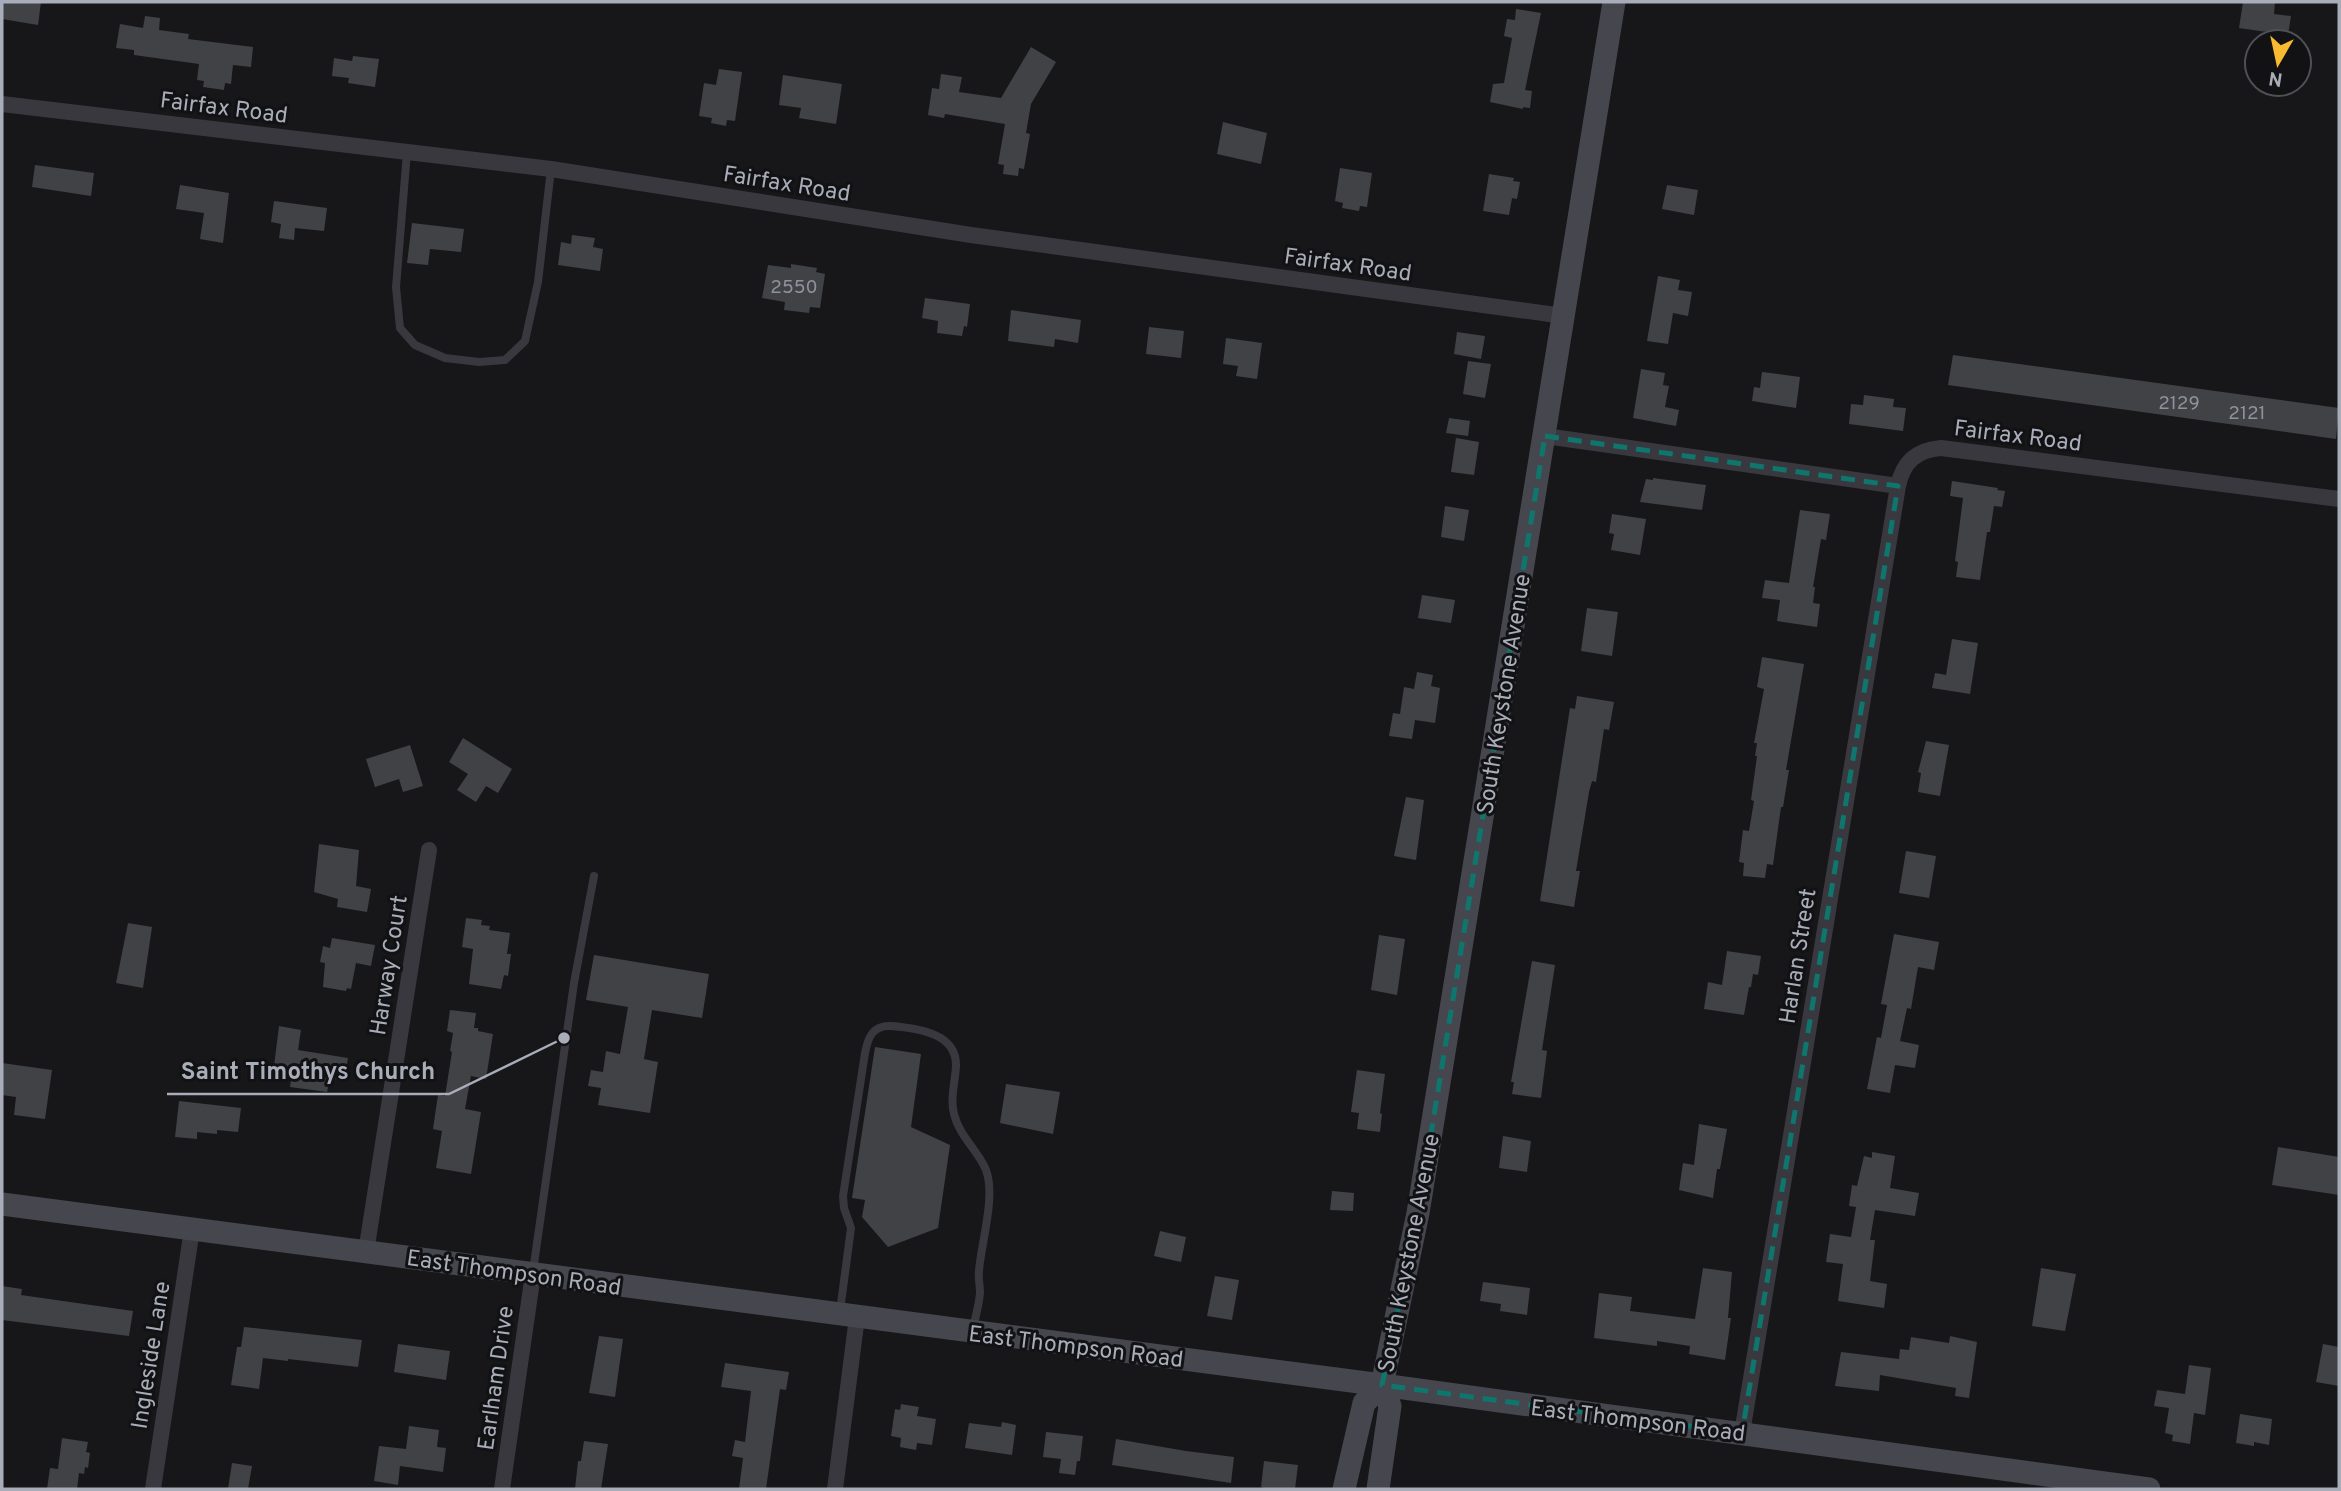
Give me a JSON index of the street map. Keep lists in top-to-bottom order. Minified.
{"streets":{"main road":["South Keystone Avenue","East Thompson Road"],"street":["Fairfax Road","Harlan Street","Harway Court","Ingleside Lane","Earlham Drive"]},"crossings":[["Fairfax Road","South Keystone Avenue"],["Fairfax Road","Harlan Street"],["South Keystone Avenue","East Thompson Road"],["Harlan Street","East Thompson Road"],["Harway Court","East Thompson Road"],["East Thompson Road","Ingleside Lane"],["East Thompson Road","Earlham Drive"]],"places":["Saint Timothys Church"],"house_numbers":["2550","2129","2121"],"north":"bottom"}
